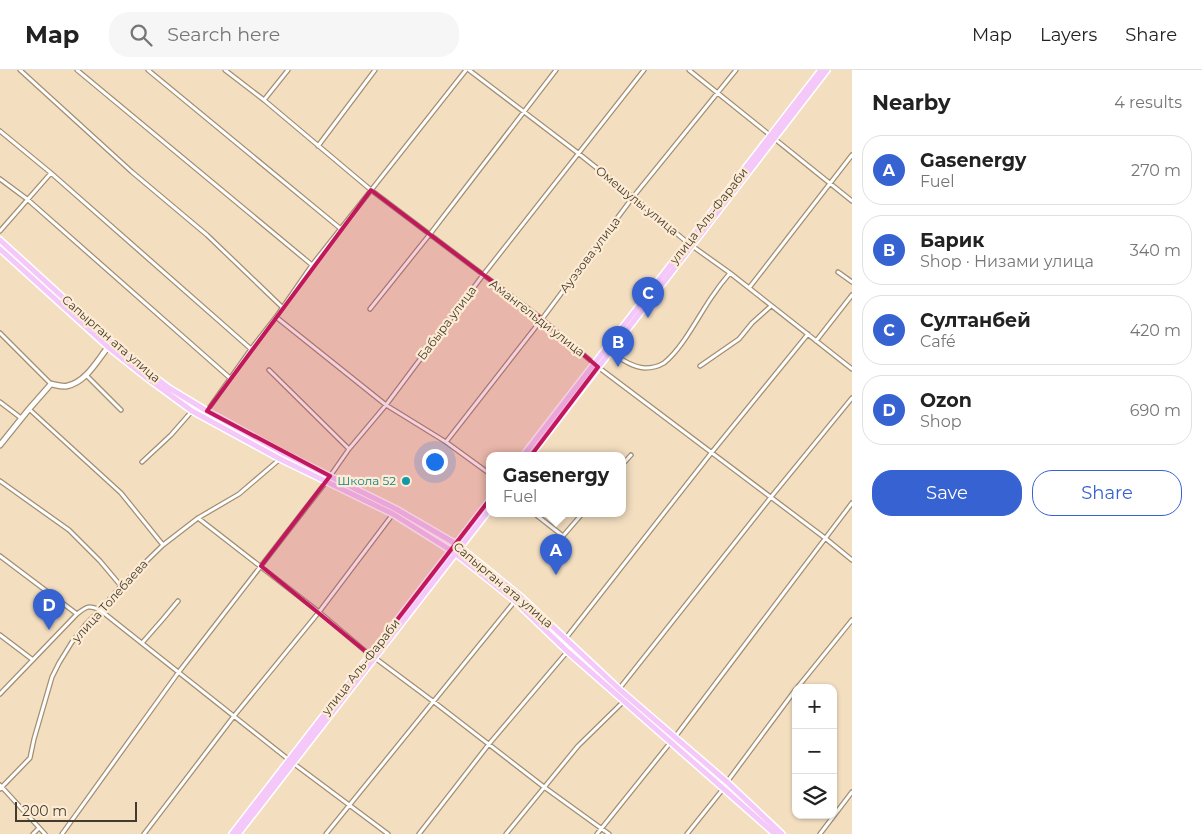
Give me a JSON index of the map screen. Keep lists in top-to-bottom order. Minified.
{"streets":{"main road":["улица Аль-Фараби","Сапырган ата улица"],"street":["Омешулы улица","Ауэзова улица","Амангельди улица","Бабыра улица","улица Толебаева"]},"crossings":[["Омешулы улица","улица Аль-Фараби"],["Омешулы улица","Ауэзова улица"],["Омешулы улица","Бабыра улица"],["улица Аль-Фараби","Амангельди улица"],["улица Аль-Фараби","Сапырган ата улица"],["Ауэзова улица","Амангельди улица"],["Амангельди улица","Бабыра улица"],["Бабыра улица","Сапырган ата улица"],["Сапырган ата улица","улица Толебаева"]],"places":["Школа 52"],"scale_bar":"200 m","page":{"header":"Map","search":"Search here","nav":["Map","Layers","Share"],"heading":["Nearby","4 results"],"list":[{"mark":"A","name":"Gasenergy","note":"Fuel","value":"270 m"},{"mark":"B","name":"Барик","note":"Shop · Низами улица","value":"340 m"},{"mark":"C","name":"Султанбей","note":"Café","value":"420 m"},{"mark":"D","name":"Ozon","note":"Shop","value":"690 m"}],"pins":["C","B","A","D"],"popup":["Gasenergy","Fuel"],"buttons":["Save","Share"],"map_buttons":["+","−"],"scale":"200 m"}}
